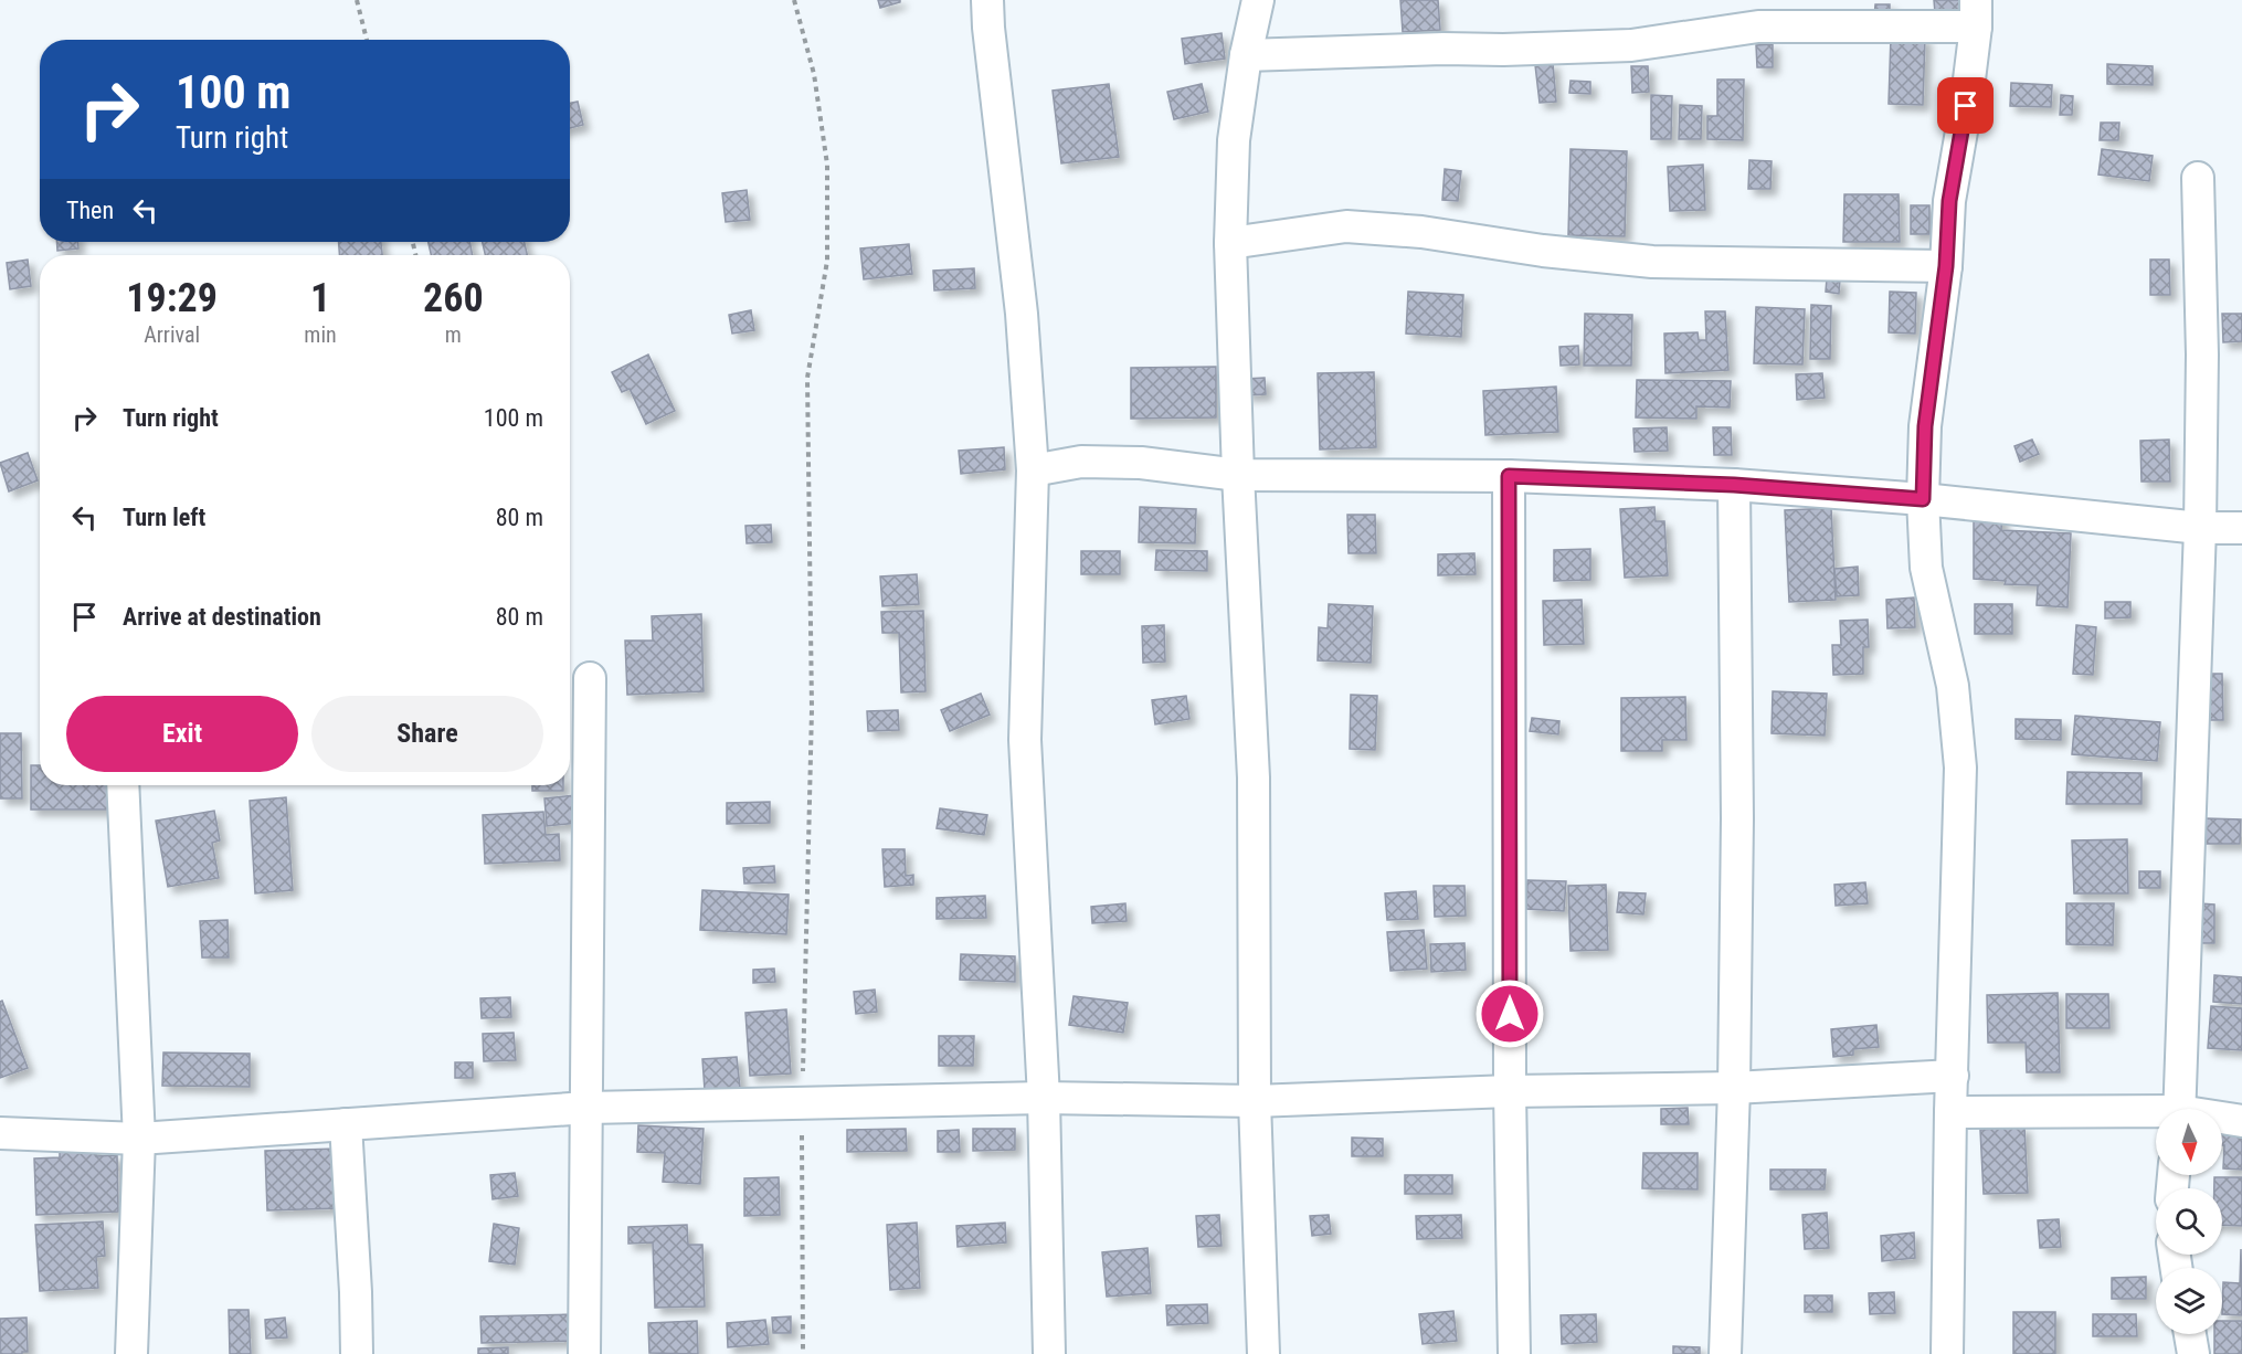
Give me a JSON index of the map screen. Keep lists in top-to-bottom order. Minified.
{"north":"bottom","page":{"turn":["100 m","Turn right"],"then":"Then","eta":["19:29","Arrival","1","min","260","m"],"list":[{"name":"Turn right","value":"100 m"},{"name":"Turn left","value":"80 m"},{"name":"Arrive at destination","value":"80 m"}],"buttons":["Exit","Share"]}}
